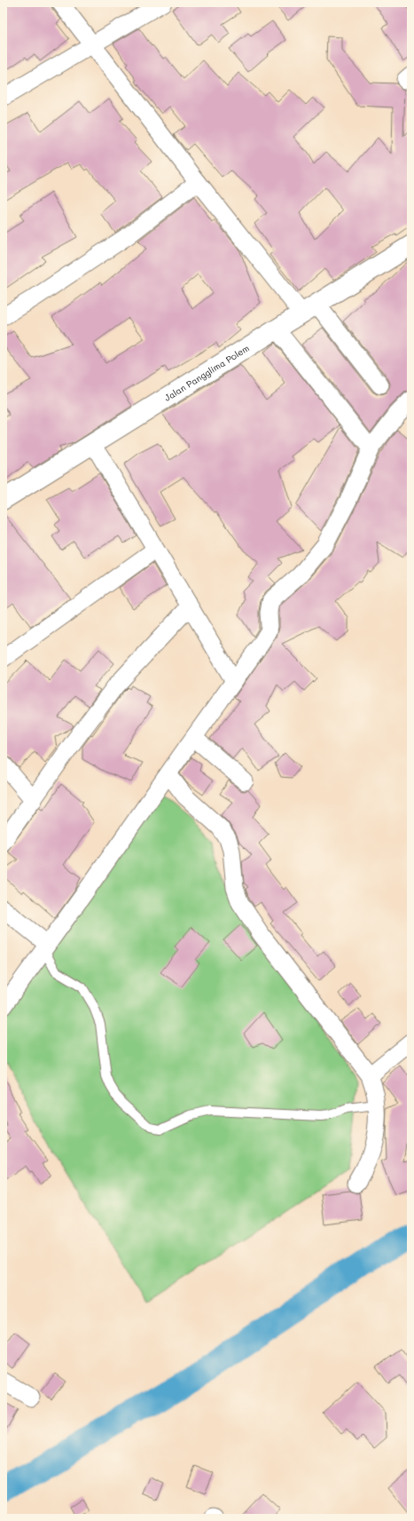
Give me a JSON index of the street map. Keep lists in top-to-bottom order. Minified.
{"streets":{"street":["Jalan Pangglima Polem"]}}
